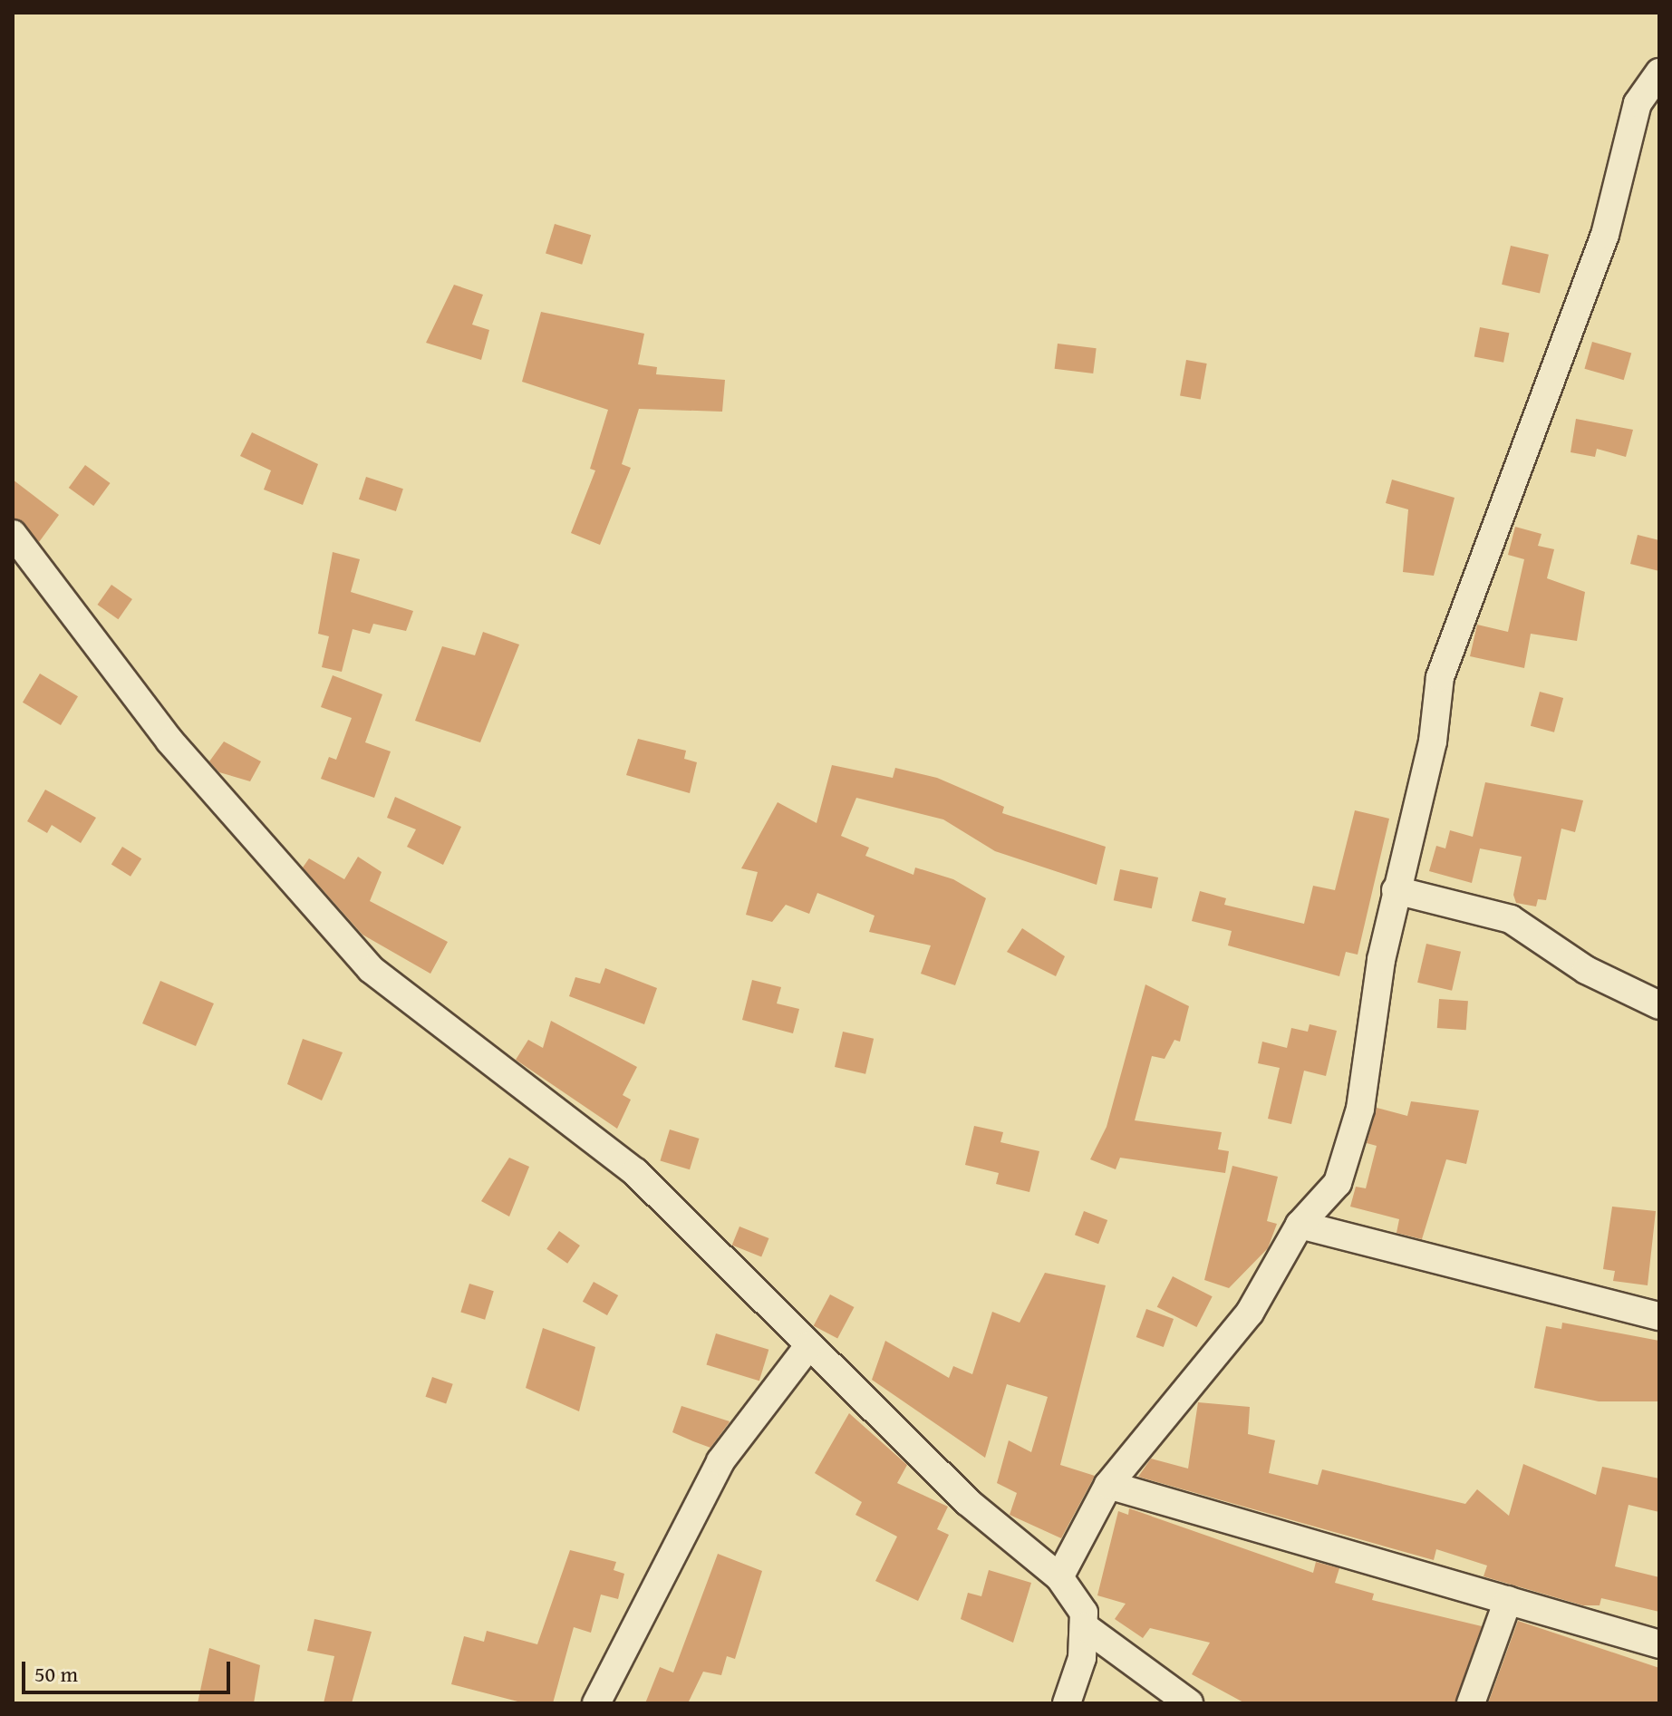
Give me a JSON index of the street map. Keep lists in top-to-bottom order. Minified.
{"scale_bar":"50 m"}
